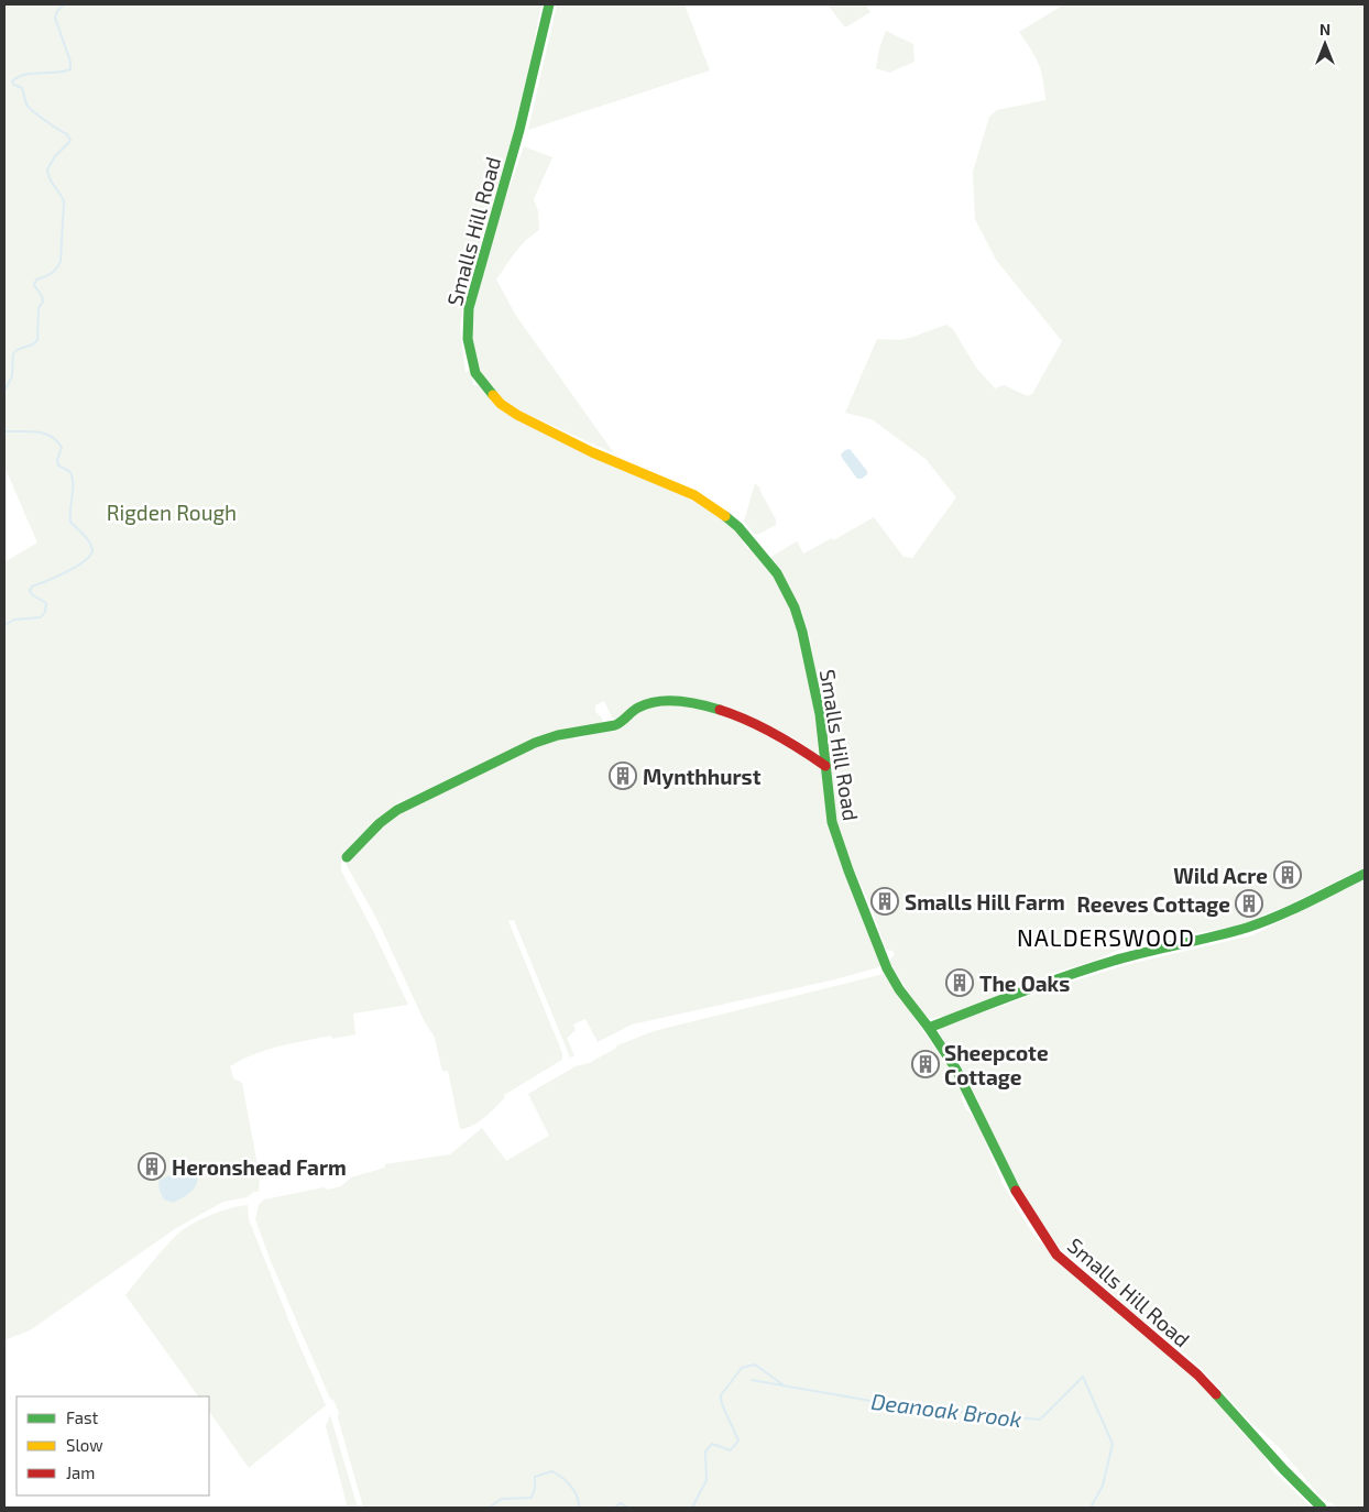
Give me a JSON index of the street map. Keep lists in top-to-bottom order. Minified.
{"streets":{"street":["Smalls Hill Road"]},"districts":["NALDERSWOOD"],"water":["Deanoak Brook"],"parks":["Rigden Rough"],"places":{"building":["Mynthhurst","Wild Acre","Smalls Hill Farm","Reeves Cottage","The Oaks","Sheepcote Cottage","Heronshead Farm"]},"legend":["Fast","Slow","Jam"],"north":"top"}
